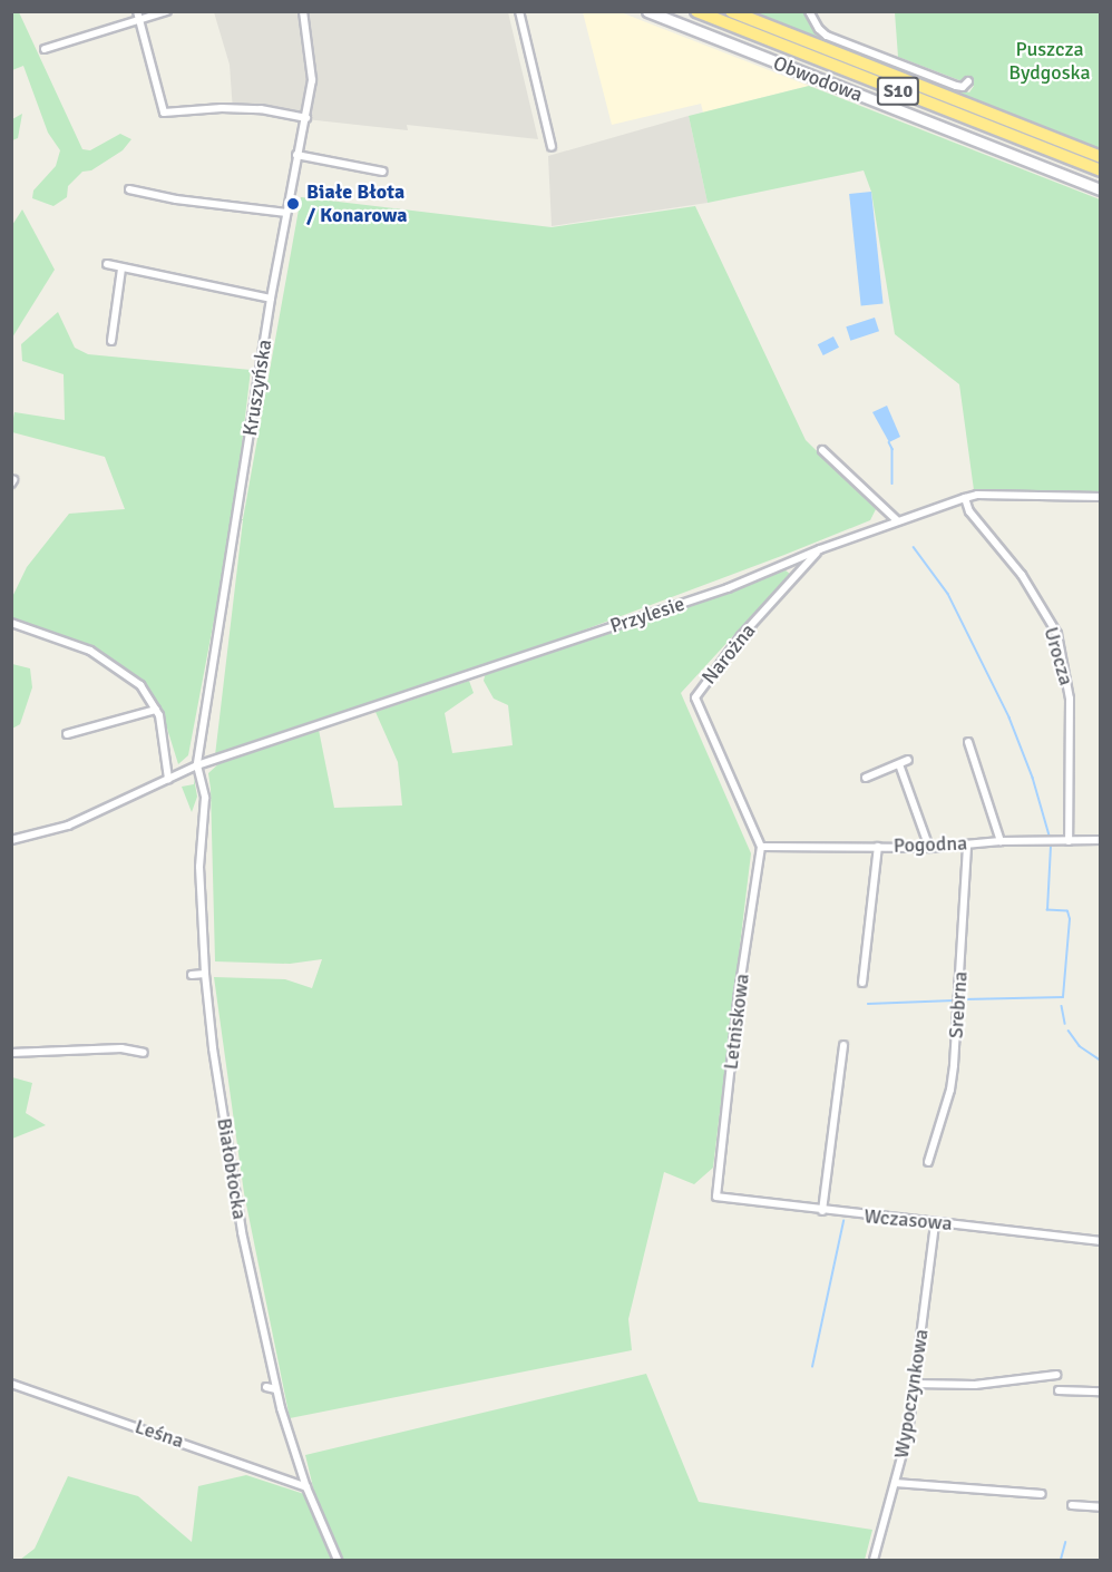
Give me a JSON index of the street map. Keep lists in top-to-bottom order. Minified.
{"streets":{"highway":["S10"],"street":["Obwodowa","Kruszyńska","Przylesie","Narożna","Urocza","Pogodna","Srebrna","Letniskowa","Białobłocka","Wczasowa","Wypoczynkowa","Leśna"]},"crossings":[["Kruszyńska","Przylesie"],["Kruszyńska","Białobłocka"],["Przylesie","Narożna"],["Przylesie","Urocza"],["Przylesie","Białobłocka"],["Narożna","Pogodna"],["Narożna","Letniskowa"],["Urocza","Pogodna"],["Pogodna","Srebrna"],["Pogodna","Letniskowa"],["Letniskowa","Wczasowa"],["Białobłocka","Leśna"],["Wczasowa","Wypoczynkowa"]],"parks":["Puszcza Bydgoska"],"places":["Białe Błota / Konarowa"]}
